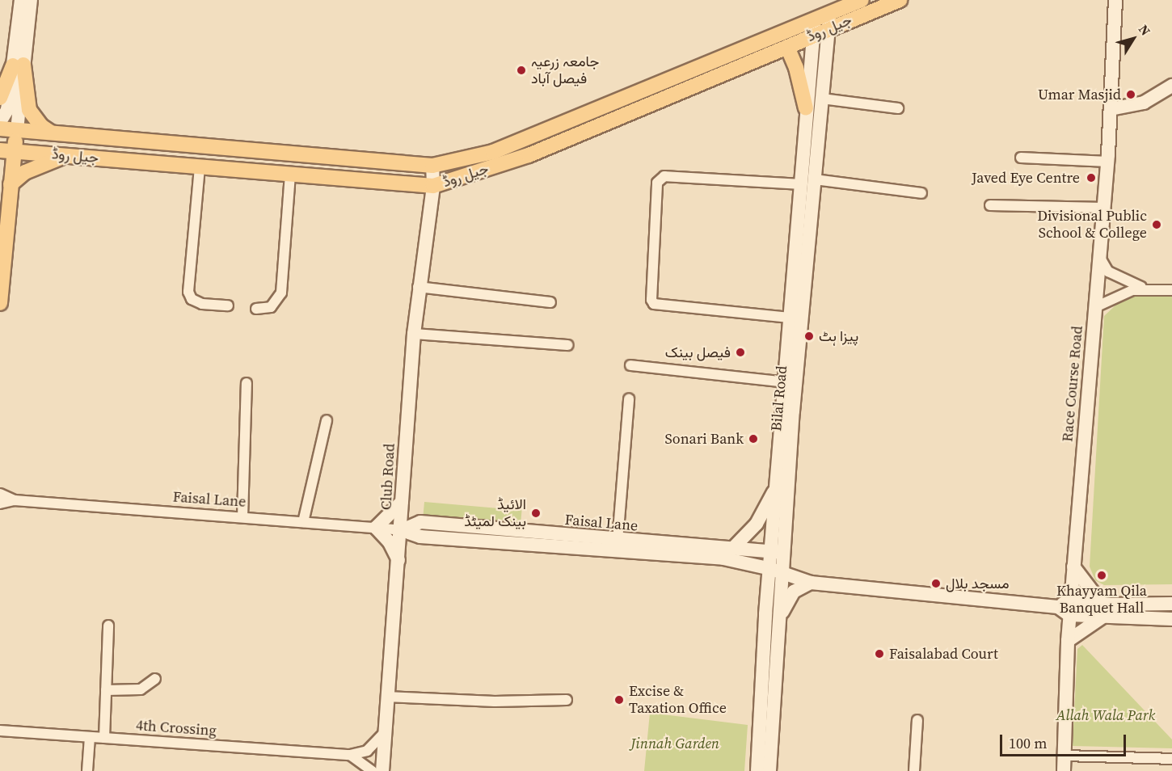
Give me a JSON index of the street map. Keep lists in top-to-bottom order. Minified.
{"streets":{"main road":["جیل روڈ","Race Course Road","Bilal Road","Club Road","Faisal Lane"],"street":["4th Crossing"]},"crossings":[["جیل روڈ","Bilal Road"],["جیل روڈ","Club Road"],["Bilal Road","Faisal Lane"],["Club Road","Faisal Lane"]],"parks":["Allah Wala Park","Jinnah Garden"],"places":["جامعہ زرعیہ فیصل آباد","Umar Masjid","Javed Eye Centre","Divisional Public School & College","پیزا ہٹ","فیصل بینک","Sonari Bank","الائیڈ بینک لمیٹڈ","Khayyam Qila Banquet Hall","مسجد بلال","Faisalabad Court","Excise & Taxation Office"],"scale_bar":"100 m","north":"top right"}
